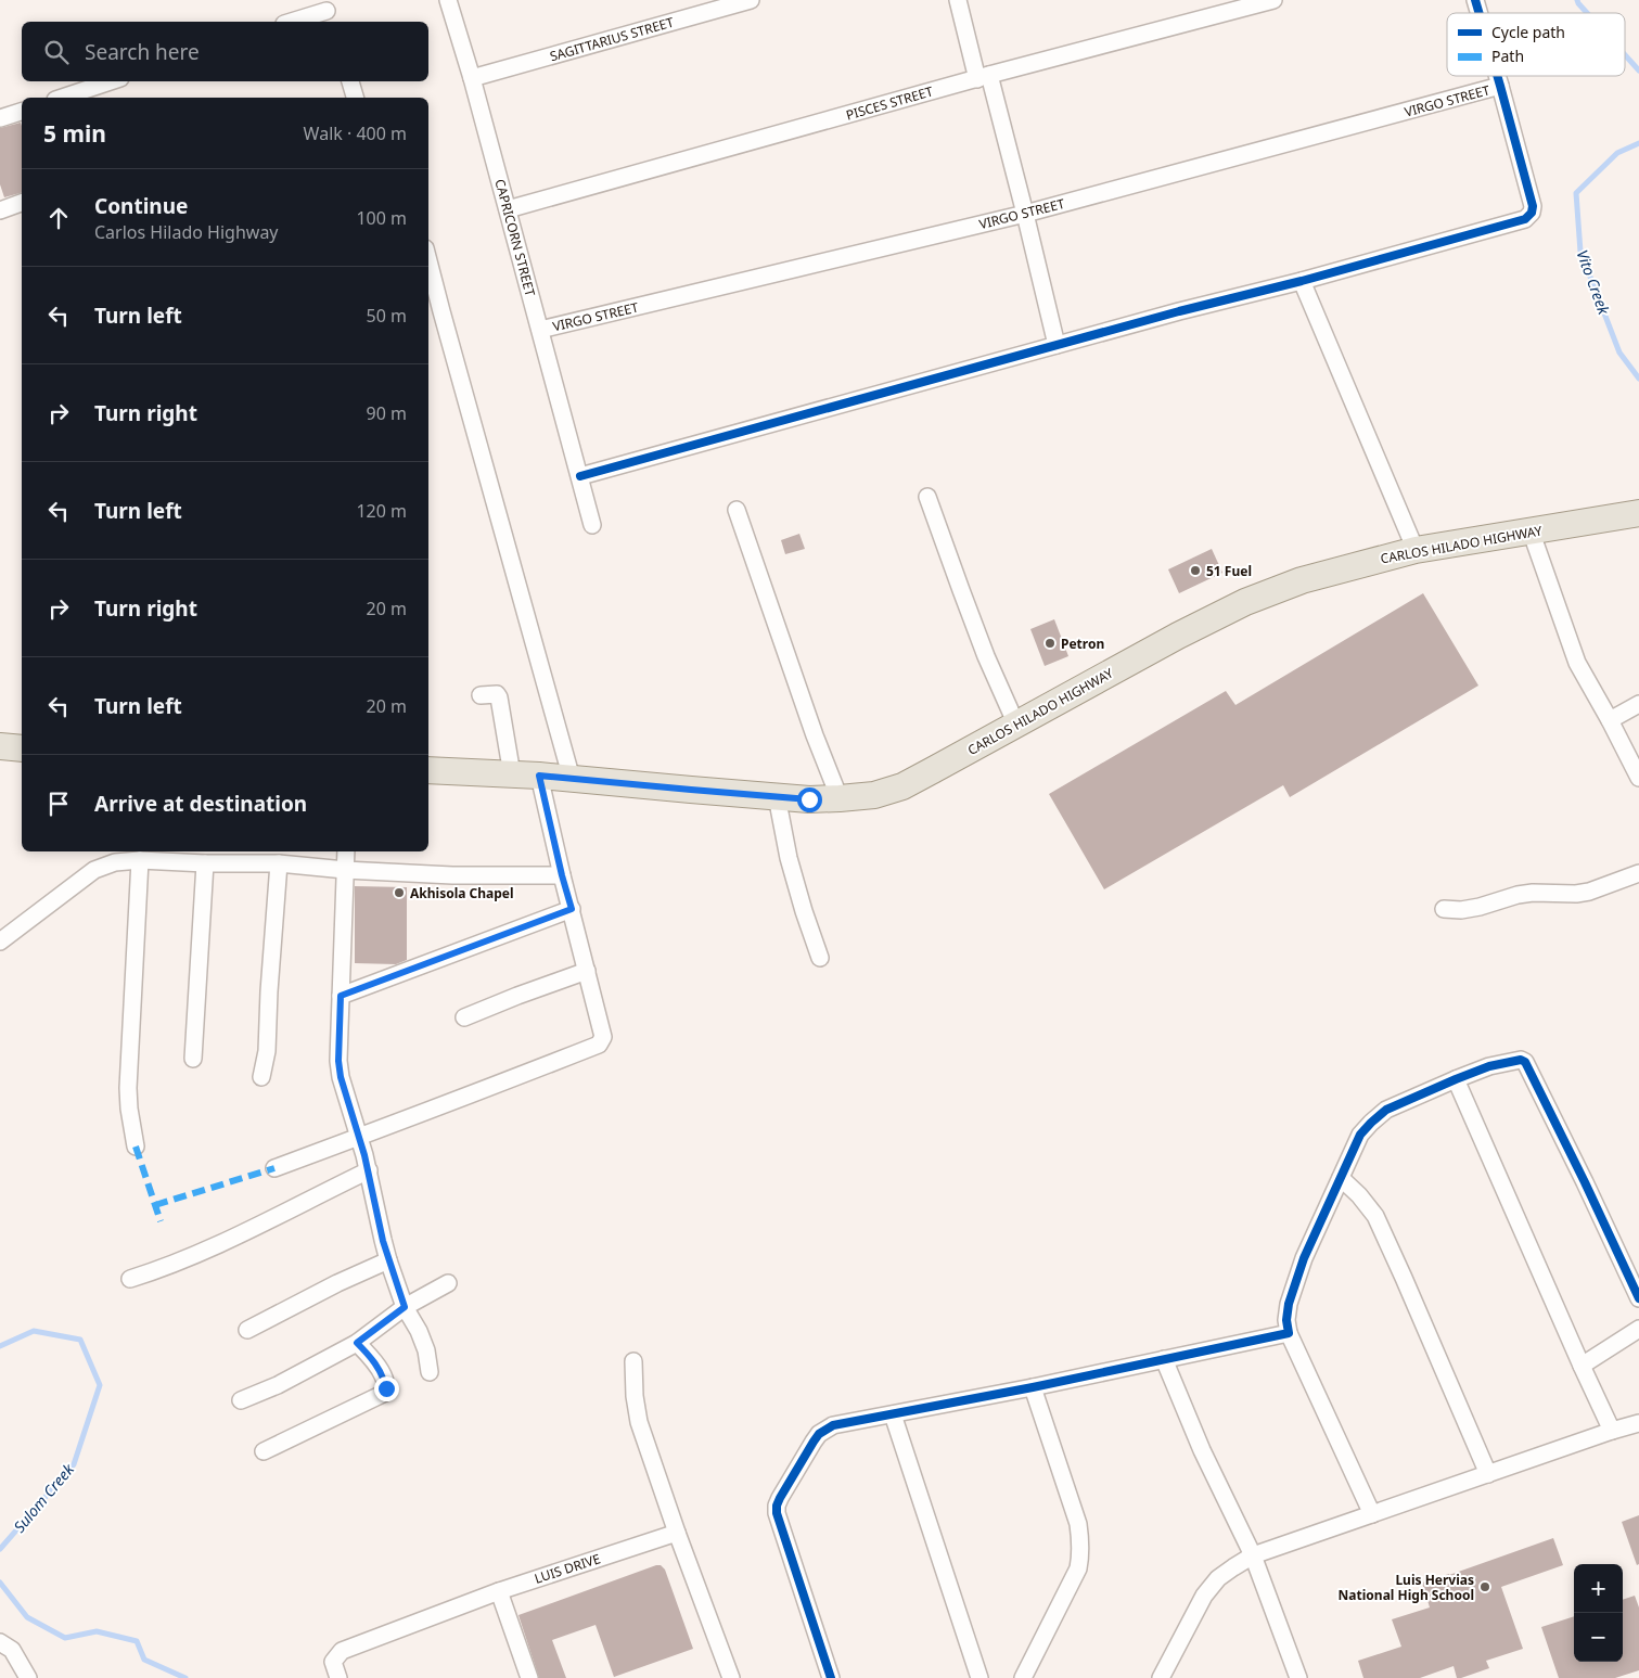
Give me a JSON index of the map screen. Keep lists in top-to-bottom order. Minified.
{"streets":{"main road":["CARLOS HILADO HIGHWAY"],"street":["SAGITTARIUS STREET","VIRGO STREET","PISCES STREET","CAPRICORN STREET","LUIS DRIVE"]},"crossings":[["SAGITTARIUS STREET","CAPRICORN STREET"],["VIRGO STREET","CAPRICORN STREET"],["PISCES STREET","CAPRICORN STREET"]],"water":["Vito Creek","Sulom Creek"],"places":["51 Fuel","Petron","Akhisola Chapel","Luis Hervias National High School"],"legend":["Cycle path","Path"],"page":{"search":"Search here","heading":["5 min","Walk · 400 m"],"list":[["Continue","Carlos Hilado Highway","100 m"],["Turn left","50 m"],["Turn right","90 m"],["Turn left","120 m"],["Turn right","20 m"],["Turn left","20 m"],"Arrive at destination"],"map_buttons":["+","−"]}}
